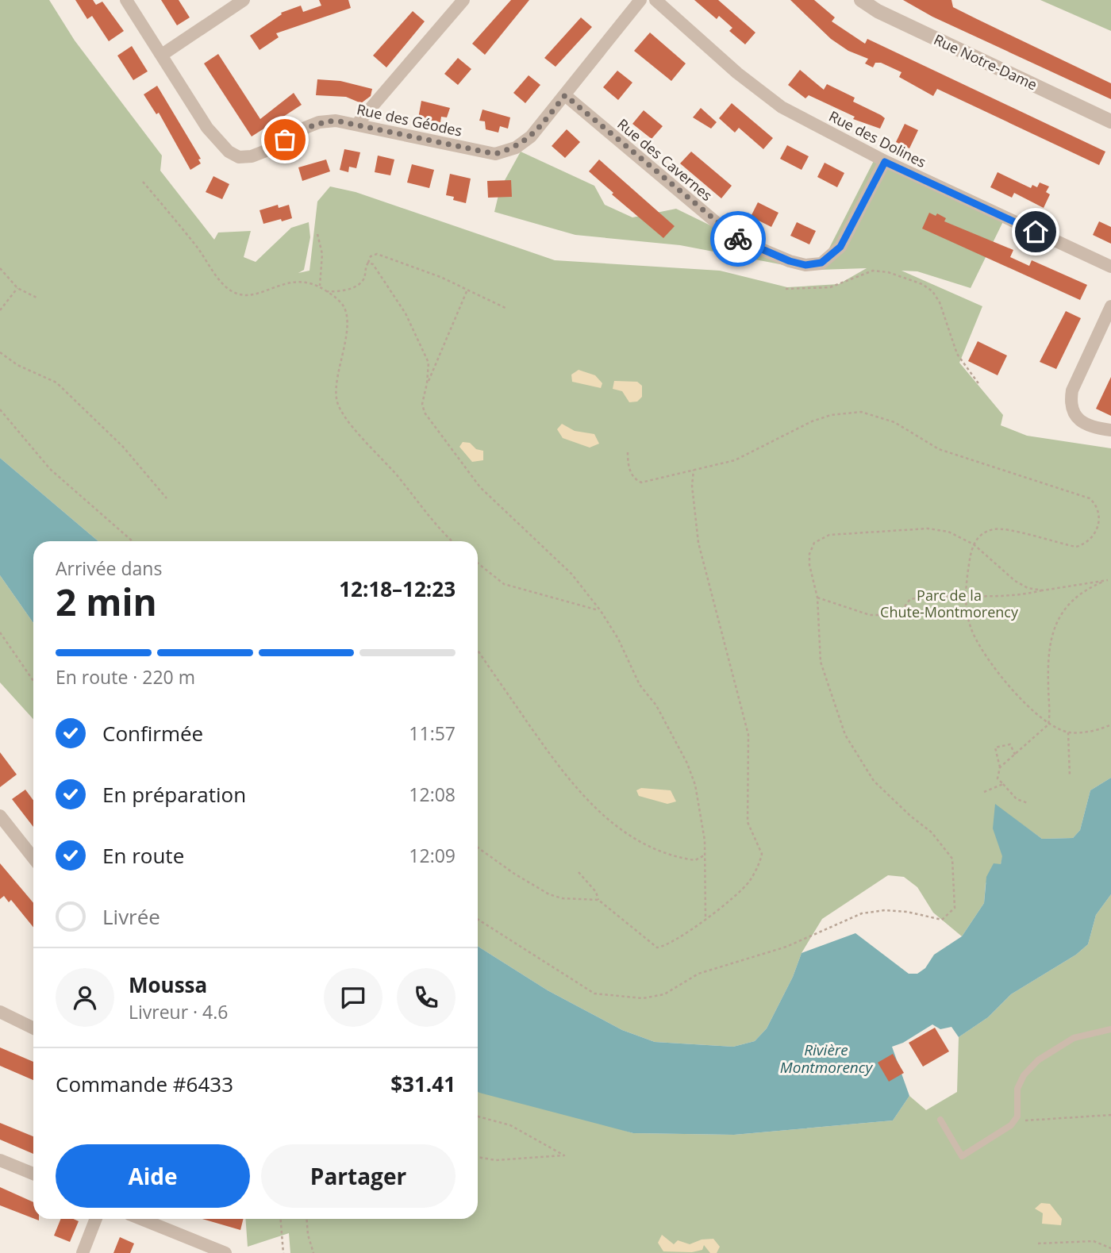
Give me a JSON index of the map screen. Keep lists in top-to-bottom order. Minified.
{"streets":{"street":["Rue Notre-Dame","Rue des Géodes","Rue des Dolines","Rue des Cavernes"]},"crossings":[["Rue des Géodes","Rue des Cavernes"],["Rue des Dolines","Rue des Cavernes"]],"water":["Rivière Montmorency"],"parks":["Parc de la Chute-Montmorency"],"page":{"heading":["2 min","Arrivée dans","12:18–12:23"],"panel":["Moussa","Livreur · 4.6","Commande #6433","$31.41"],"bar":"En route · 220 m","list":[["Confirmée","11:57"],["En préparation","12:08"],["En route","12:09"],"Livrée"],"buttons":["Aide","Partager"]}}
